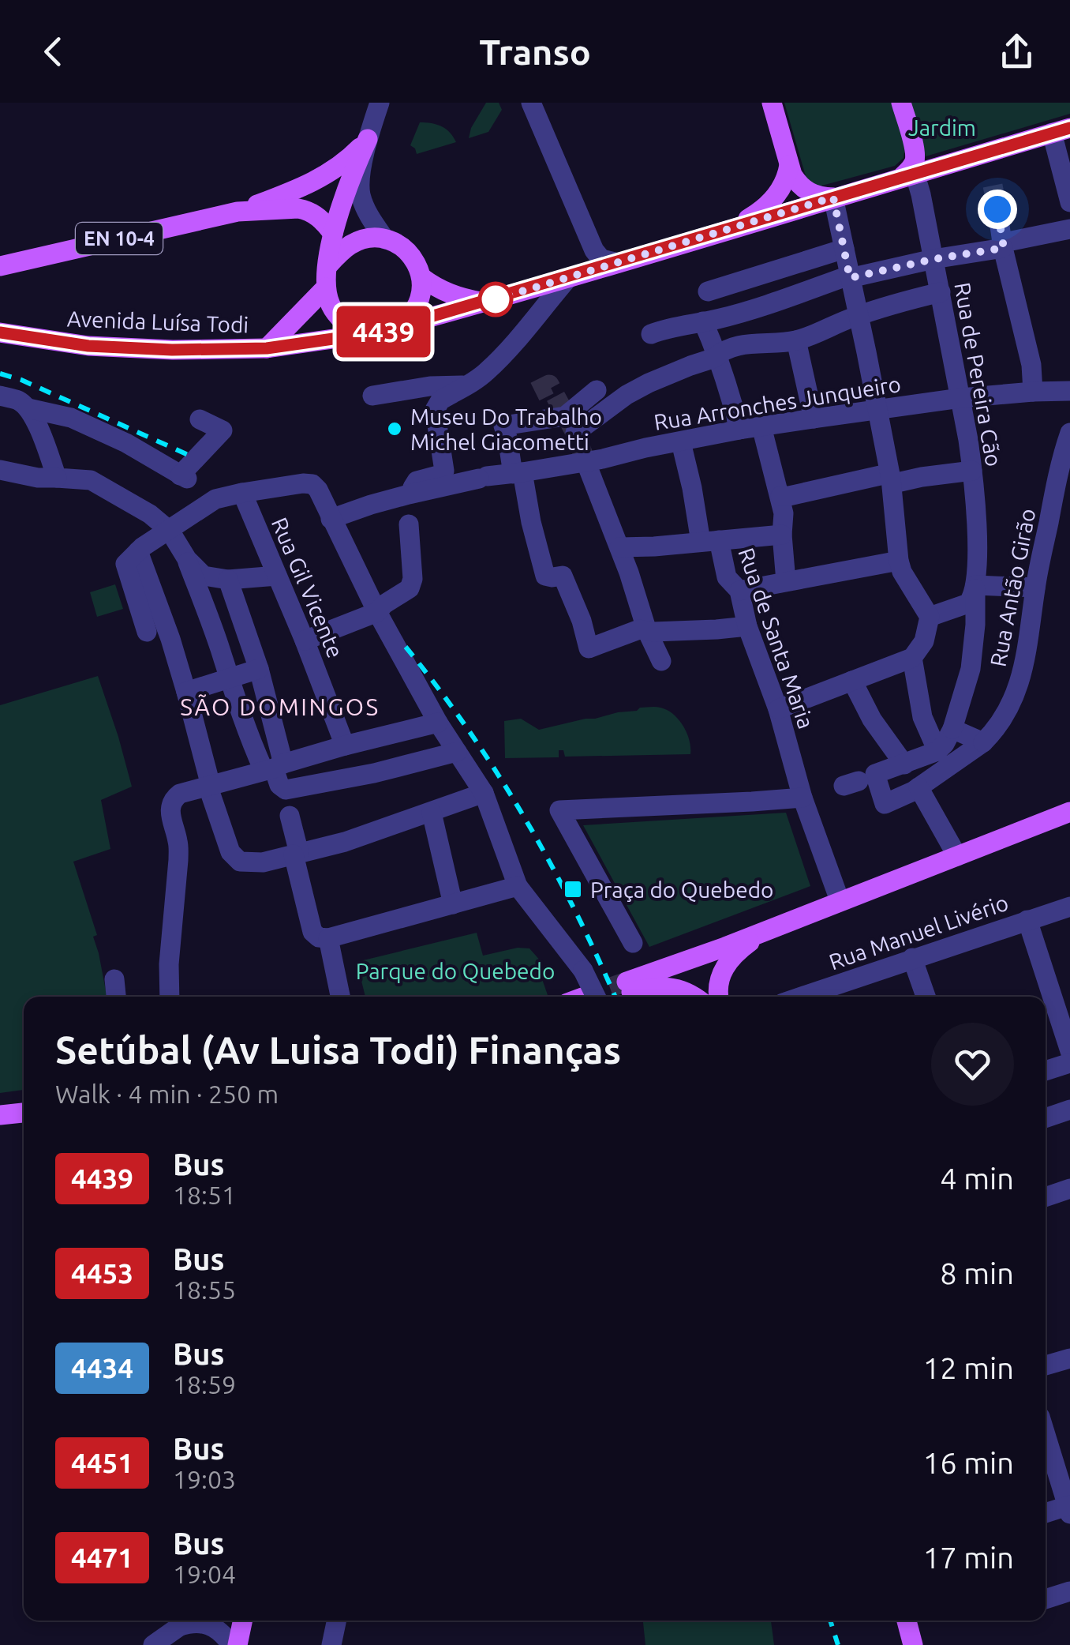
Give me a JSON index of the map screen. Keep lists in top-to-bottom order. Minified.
{"streets":{"main road":["EN 10-4","Avenida Luísa Todi"],"street":["Rua de Pereira Cão","Rua Arronches Junqueiro","Rua Gil Vicente","Rua Antão Girão","Rua de Santa Maria","Rua Manuel Livério"]},"crossings":[["Rua de Pereira Cão","Rua Arronches Junqueiro"],["Rua Arronches Junqueiro","Rua de Santa Maria"]],"districts":["SÃO DOMINGOS"],"parks":["Jardim","Parque do Quebedo"],"places":{"other":["Museu Do Trabalho Michel Giacometti"],"transit":["Praça do Quebedo"]},"lines":["bus line 4439"],"page":{"header":"Transo","on_map":"4439","heading":["Setúbal (Av Luisa Todi) Finanças","Walk · 4 min · 250 m"],"list":[{"mark":"4439","name":"Bus","note":"18:51","value":"4 min"},{"mark":"4453","name":"Bus","note":"18:55","value":"8 min"},{"mark":"4434","name":"Bus","note":"18:59","value":"12 min"},{"mark":"4451","name":"Bus","note":"19:03","value":"16 min"},{"mark":"4471","name":"Bus","note":"19:04","value":"17 min"}]}}
